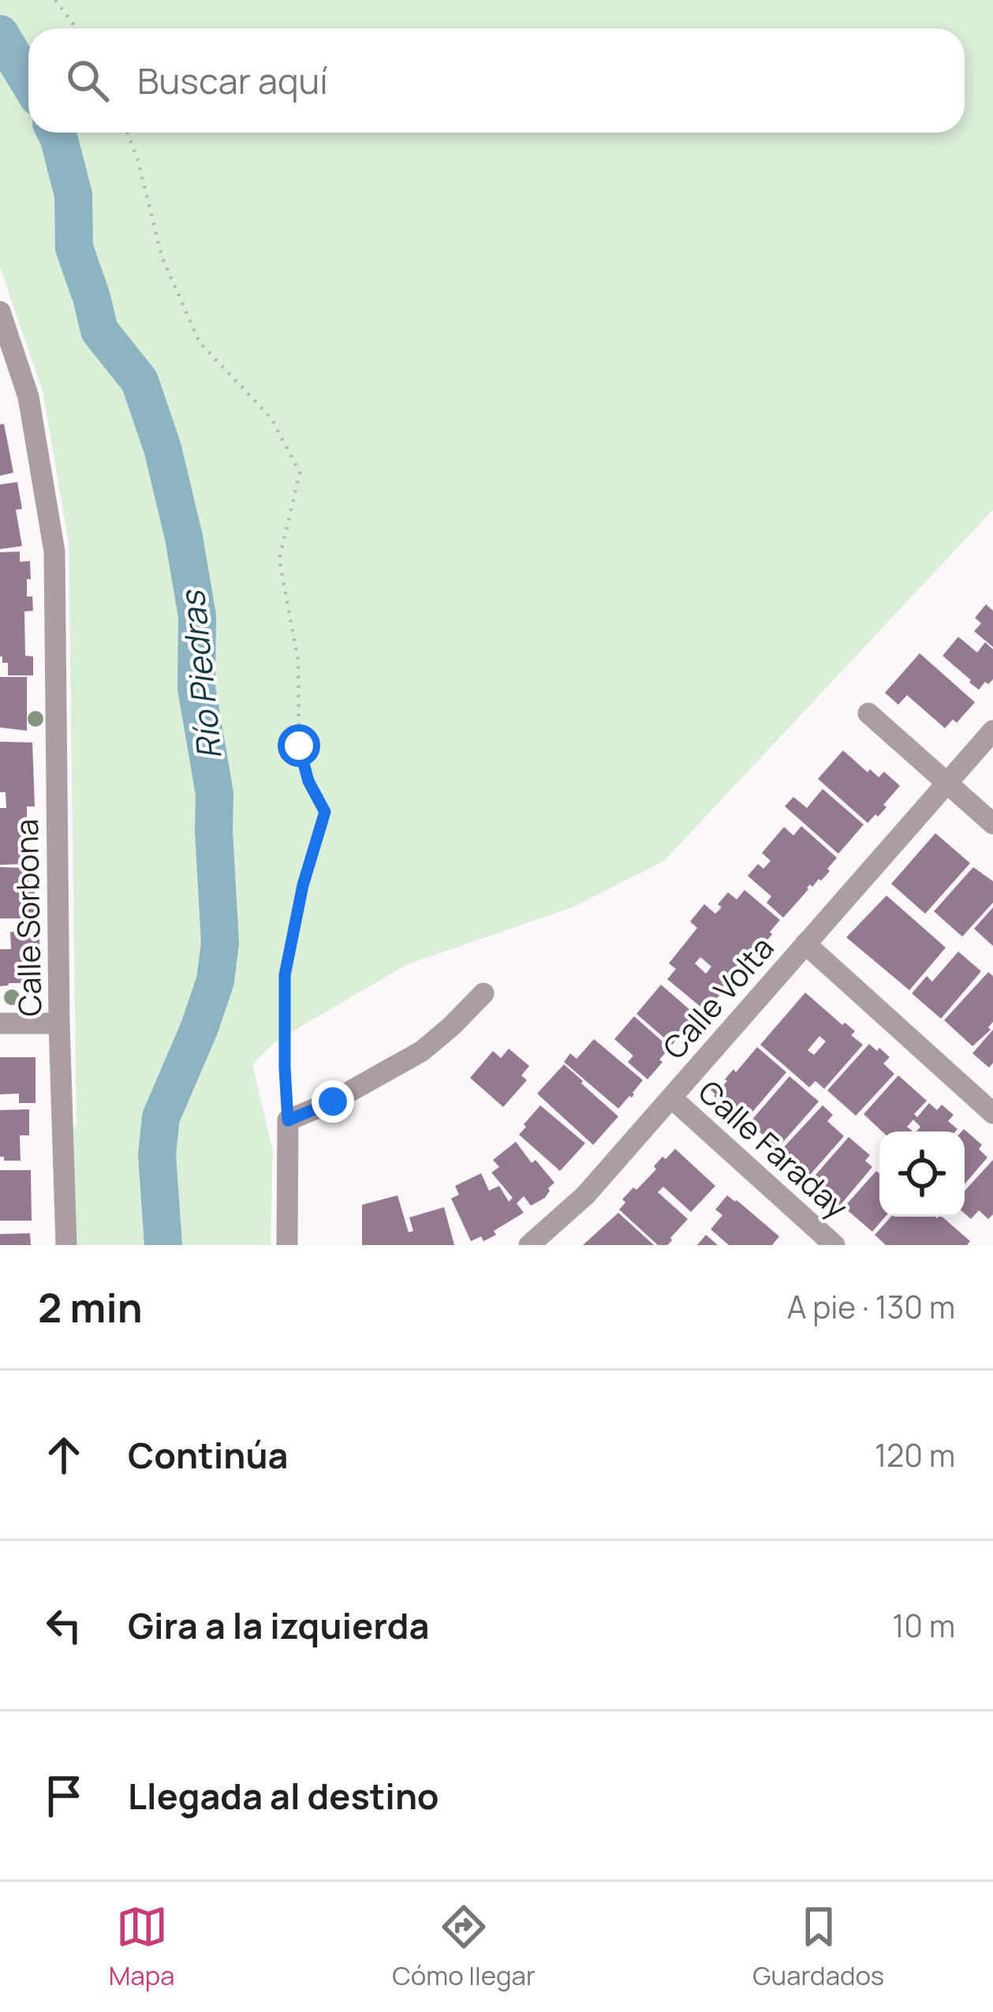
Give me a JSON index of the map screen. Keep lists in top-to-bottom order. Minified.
{"streets":{"street":["Calle Sorbona","Calle Volta","Calle Faraday"]},"crossings":[["Calle Volta","Calle Faraday"]],"water":["Río Piedras"],"page":{"search":"Buscar aquí","heading":["2 min","A pie · 130 m"],"list":[["Continúa","120 m"],["Gira a la izquierda","10 m"],"Llegada al destino"],"nav":["Mapa","Cómo llegar","Guardados"]}}
